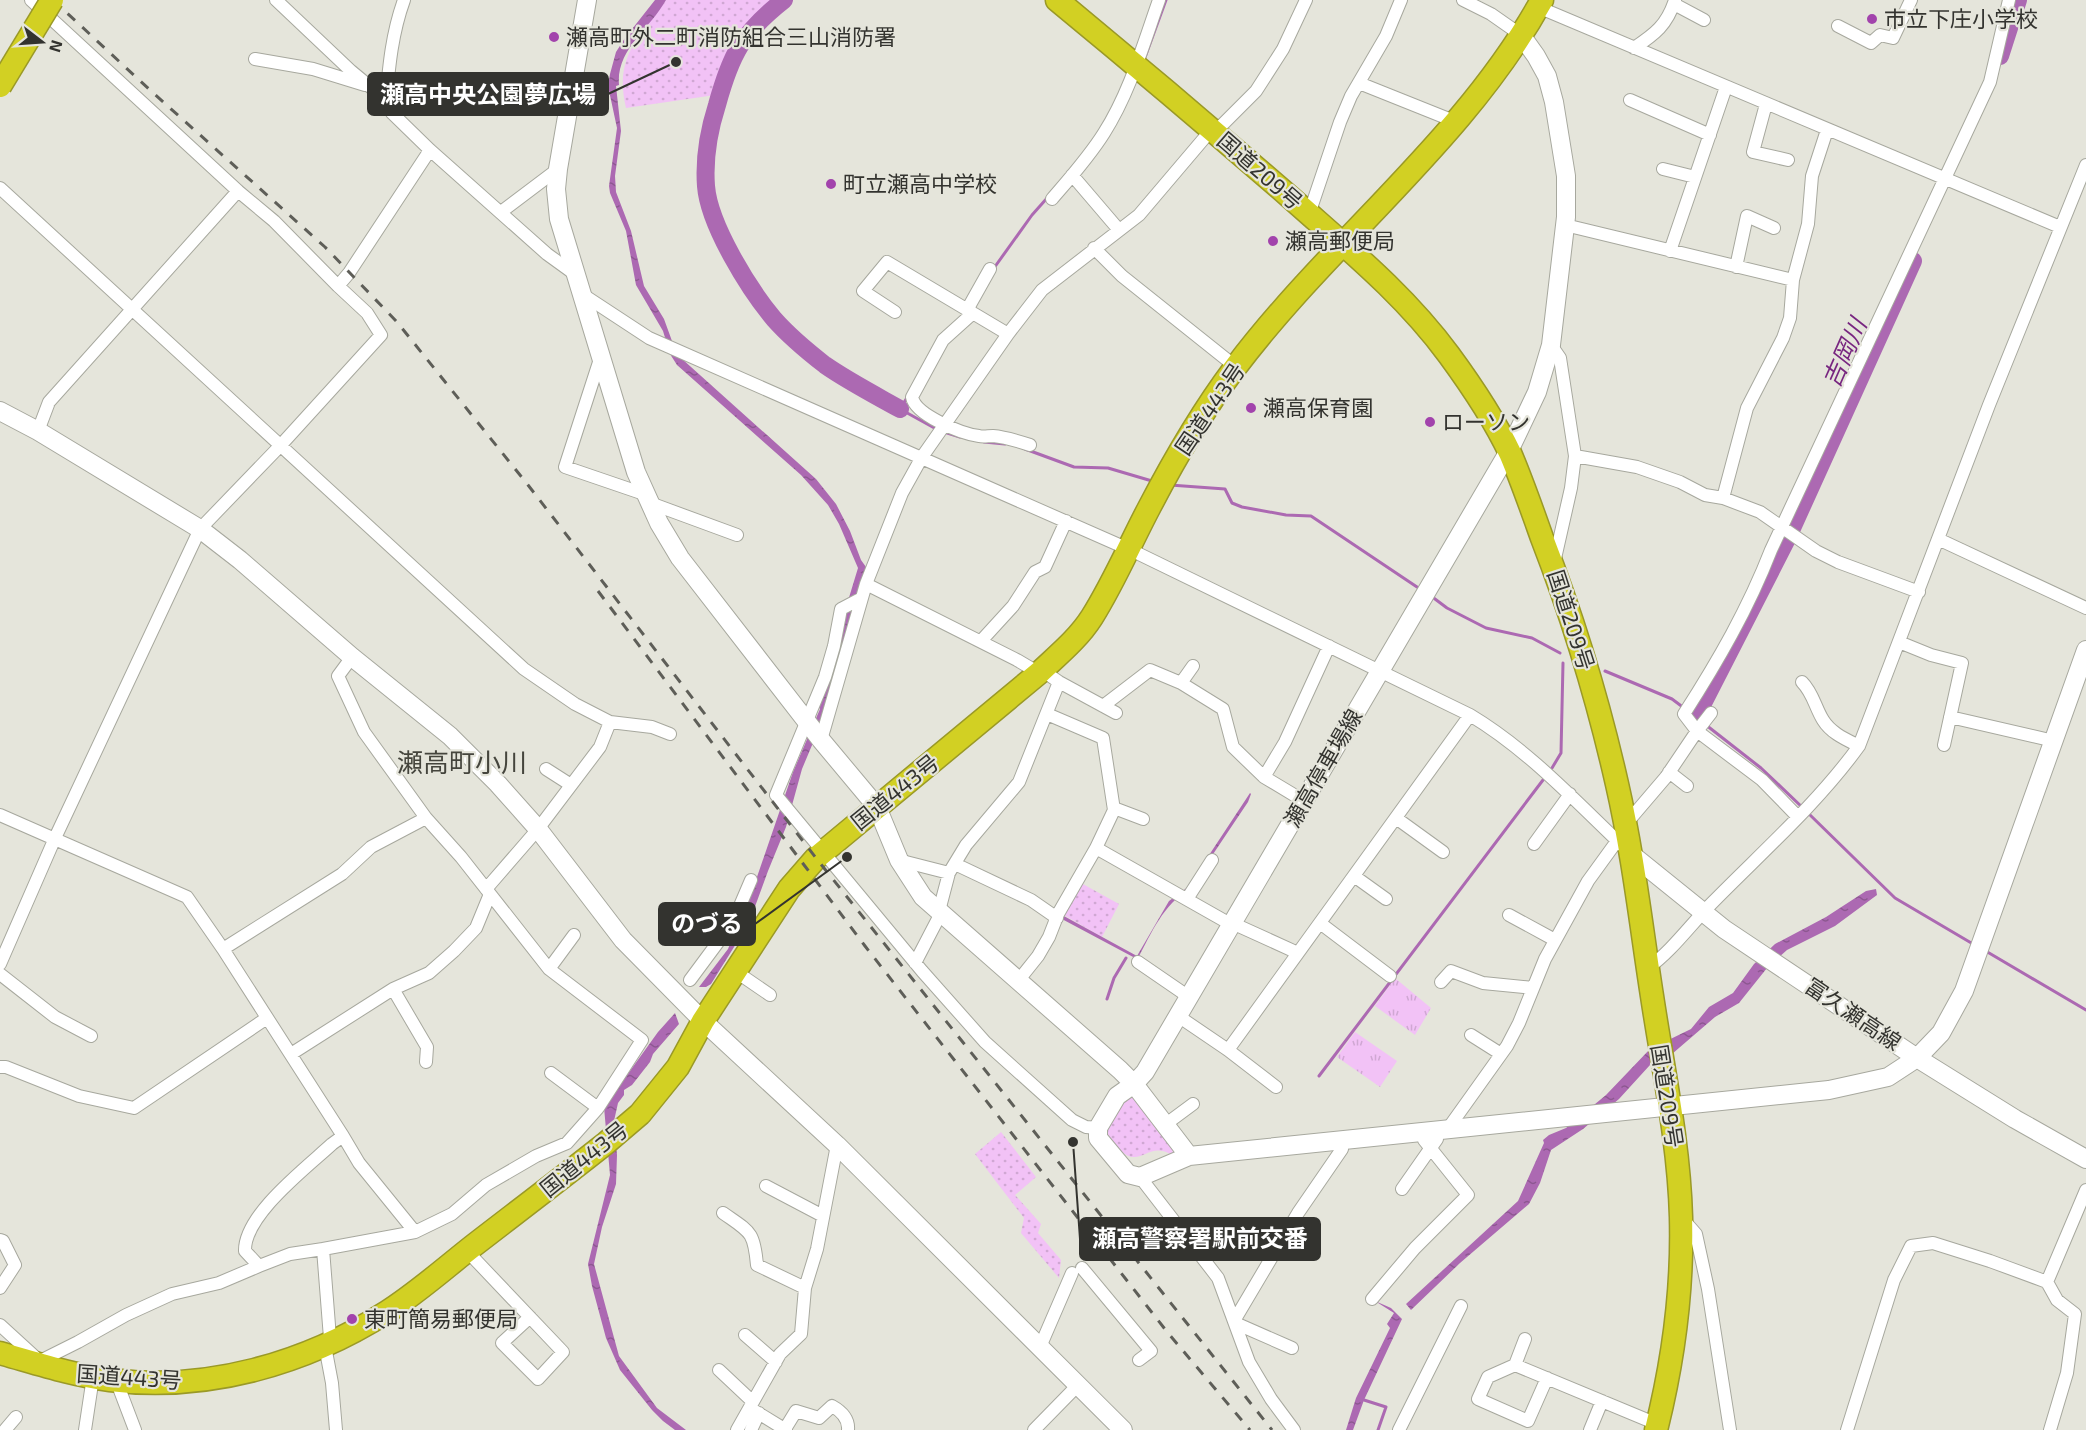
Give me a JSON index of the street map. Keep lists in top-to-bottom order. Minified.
{"streets":{"highway":["国道209号","国道443号"],"street":["瀬高停車場線","富久瀬高線"]},"crossings":[["国道209号","国道443号"],["国道209号","瀬高停車場線"],["国道209号","富久瀬高線"],["国道443号","瀬高停車場線"]],"districts":["瀬高町小川"],"water":["吉岡川"],"places":["市立下庄小学校","瀬高町外二町消防組合三山消防署","瀬高中央公園夢広場","町立瀬高中学校","瀬高郵便局","瀬高保育園","ローソン","のづる","瀬高警察署駅前交番","東町簡易郵便局"],"north":"right"}
